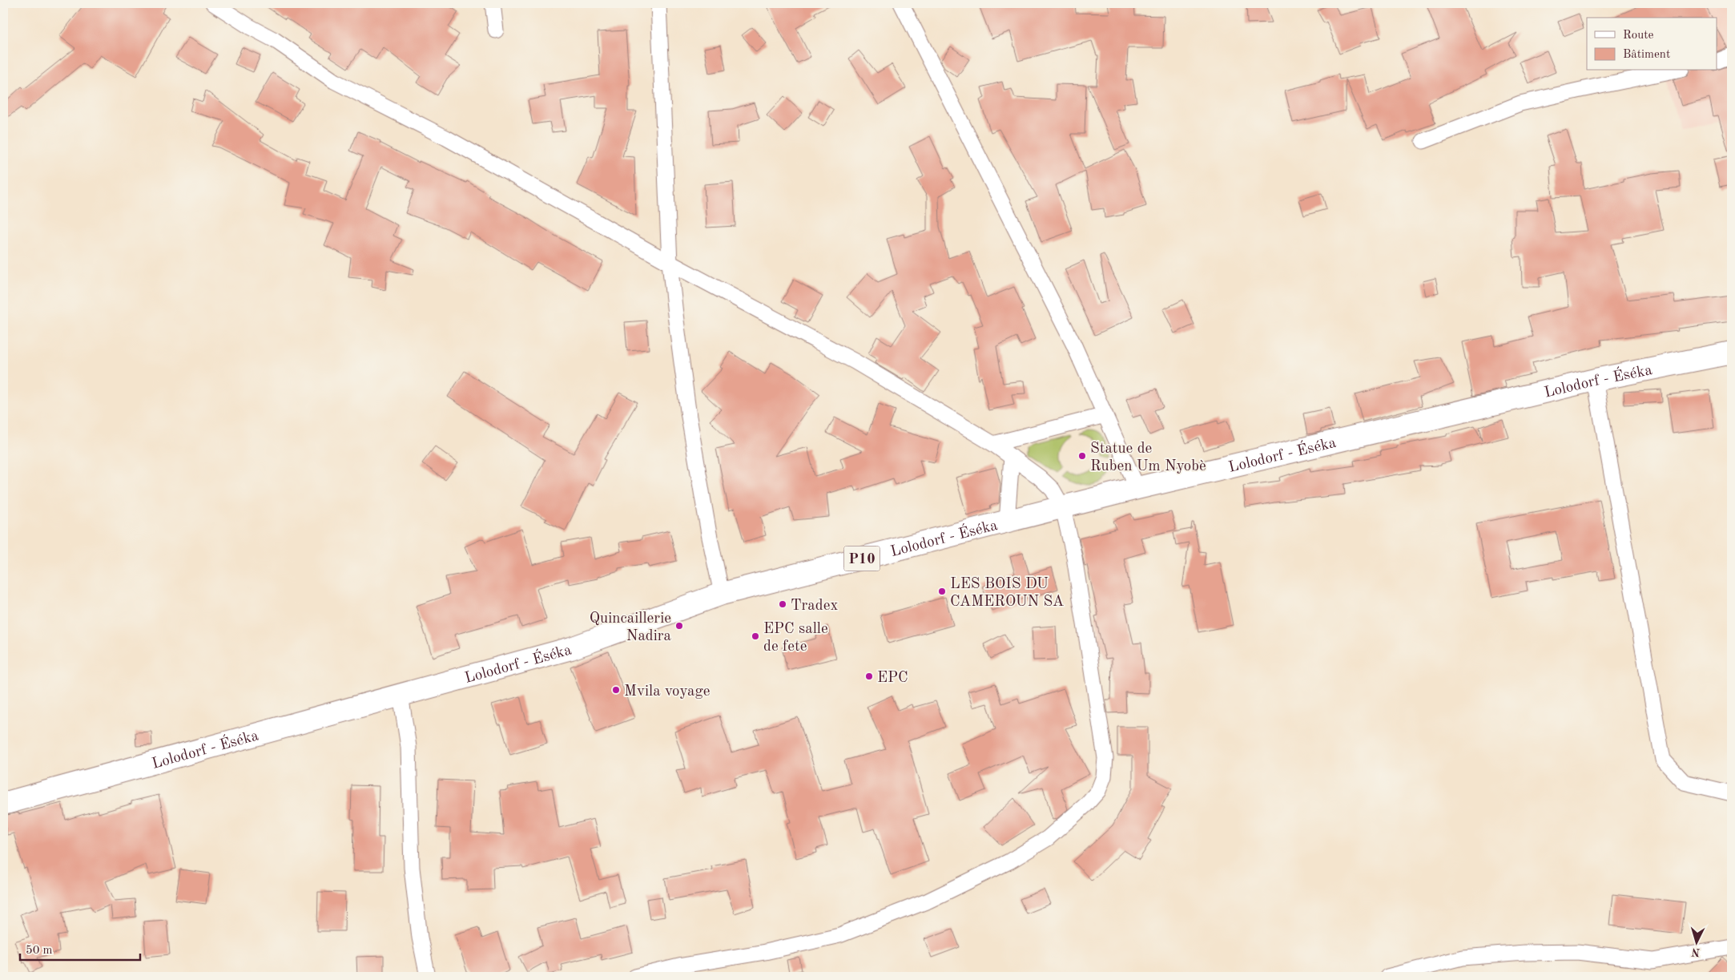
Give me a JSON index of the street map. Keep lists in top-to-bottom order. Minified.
{"streets":{"main road":["Lolodorf - Éséka","P10"]},"places":["Statue de Ruben Um Nyobè","LES BOIS DU CAMEROUN SA","Tradex","Quincaillerie Nadira","EPC salle de fete","EPC","Mvila voyage"],"legend":["Route","Bâtiment"],"scale_bar":"50 m","north":"bottom"}
